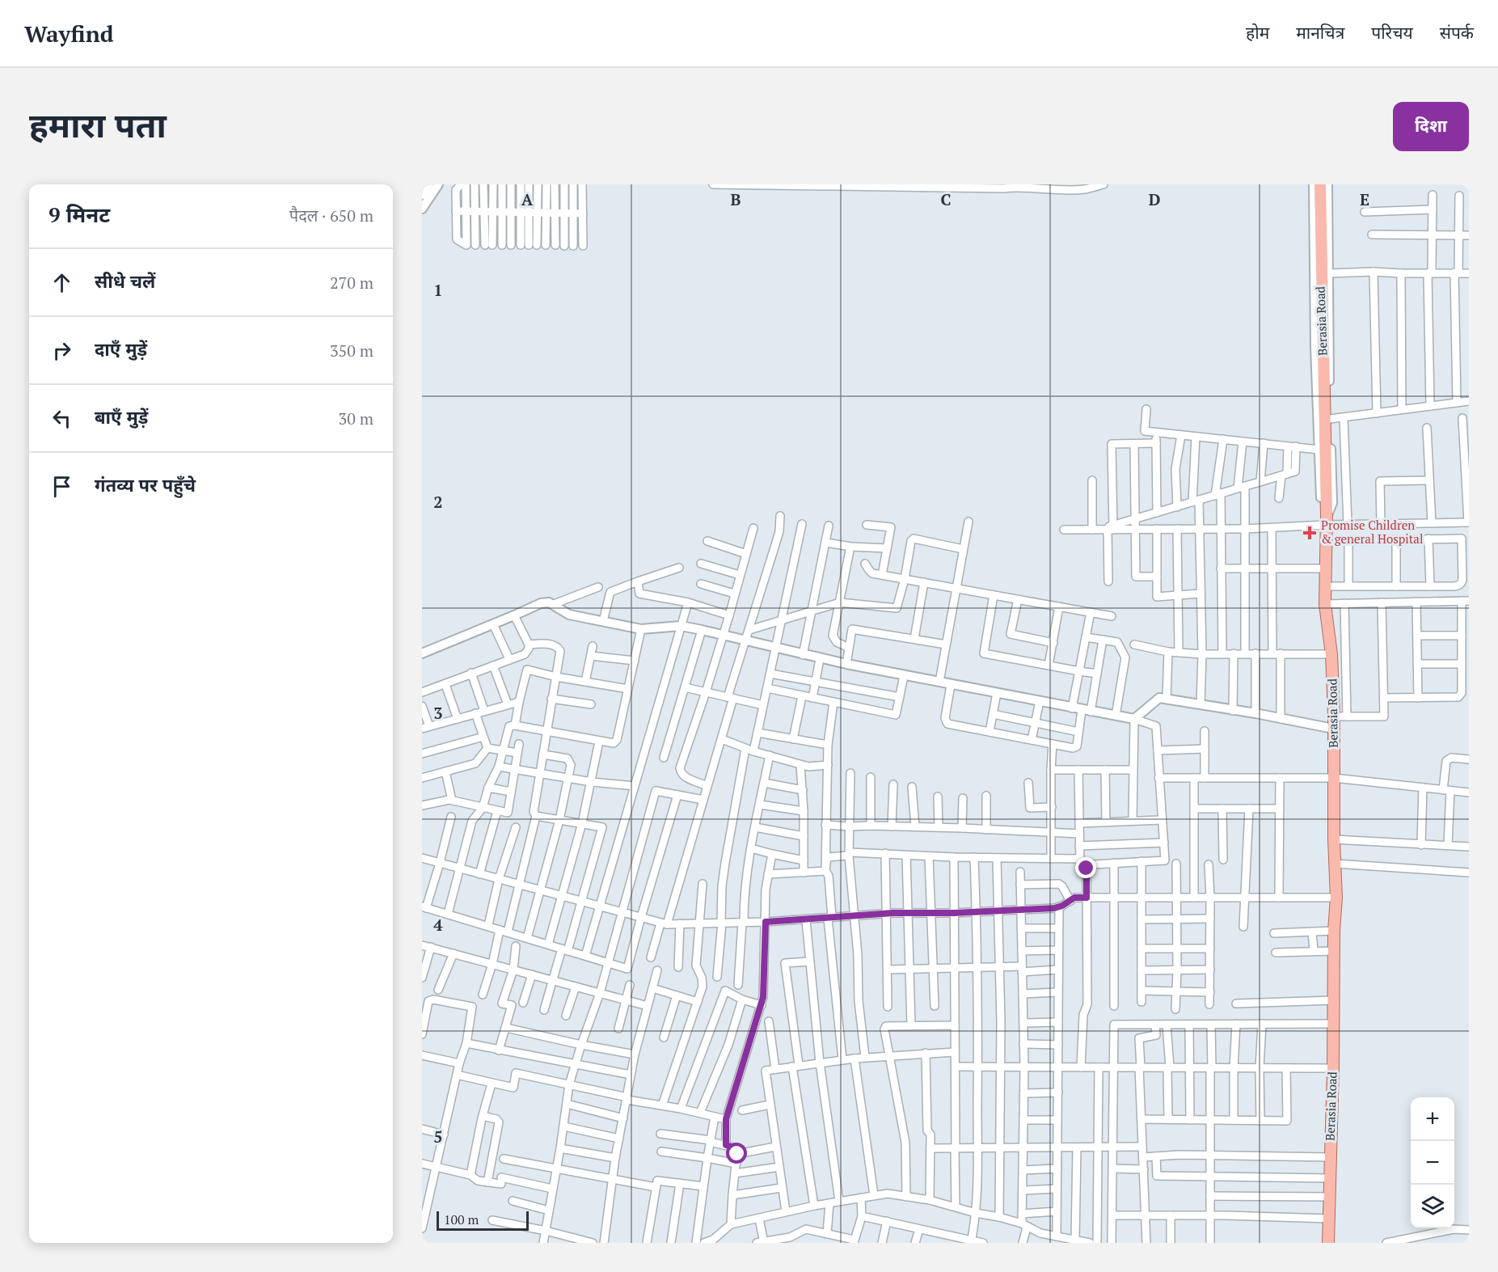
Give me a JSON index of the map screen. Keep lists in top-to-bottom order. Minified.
{"streets":{"main road":["Berasia Road"]},"places":{"health":["Promise Children & general Hospital"]},"scale_bar":"100 m","page":{"header":"Wayfind","nav":["होम","मानचित्र","परिचय","संपर्क"],"title":"हमारा पता","buttons":"दिशा","heading":["9 मिनट","पैदल · 650 m"],"list":[["सीधे चलें","270 m"],["दाएँ मुड़ें","350 m"],["बाएँ मुड़ें","30 m"],"गंतव्य पर पहुँचे"],"map_buttons":["+","−"],"scale":"100 m"},"grid":{"columns":["A","B","C","D","E"],"rows":["1","2","3","4","5"]}}
